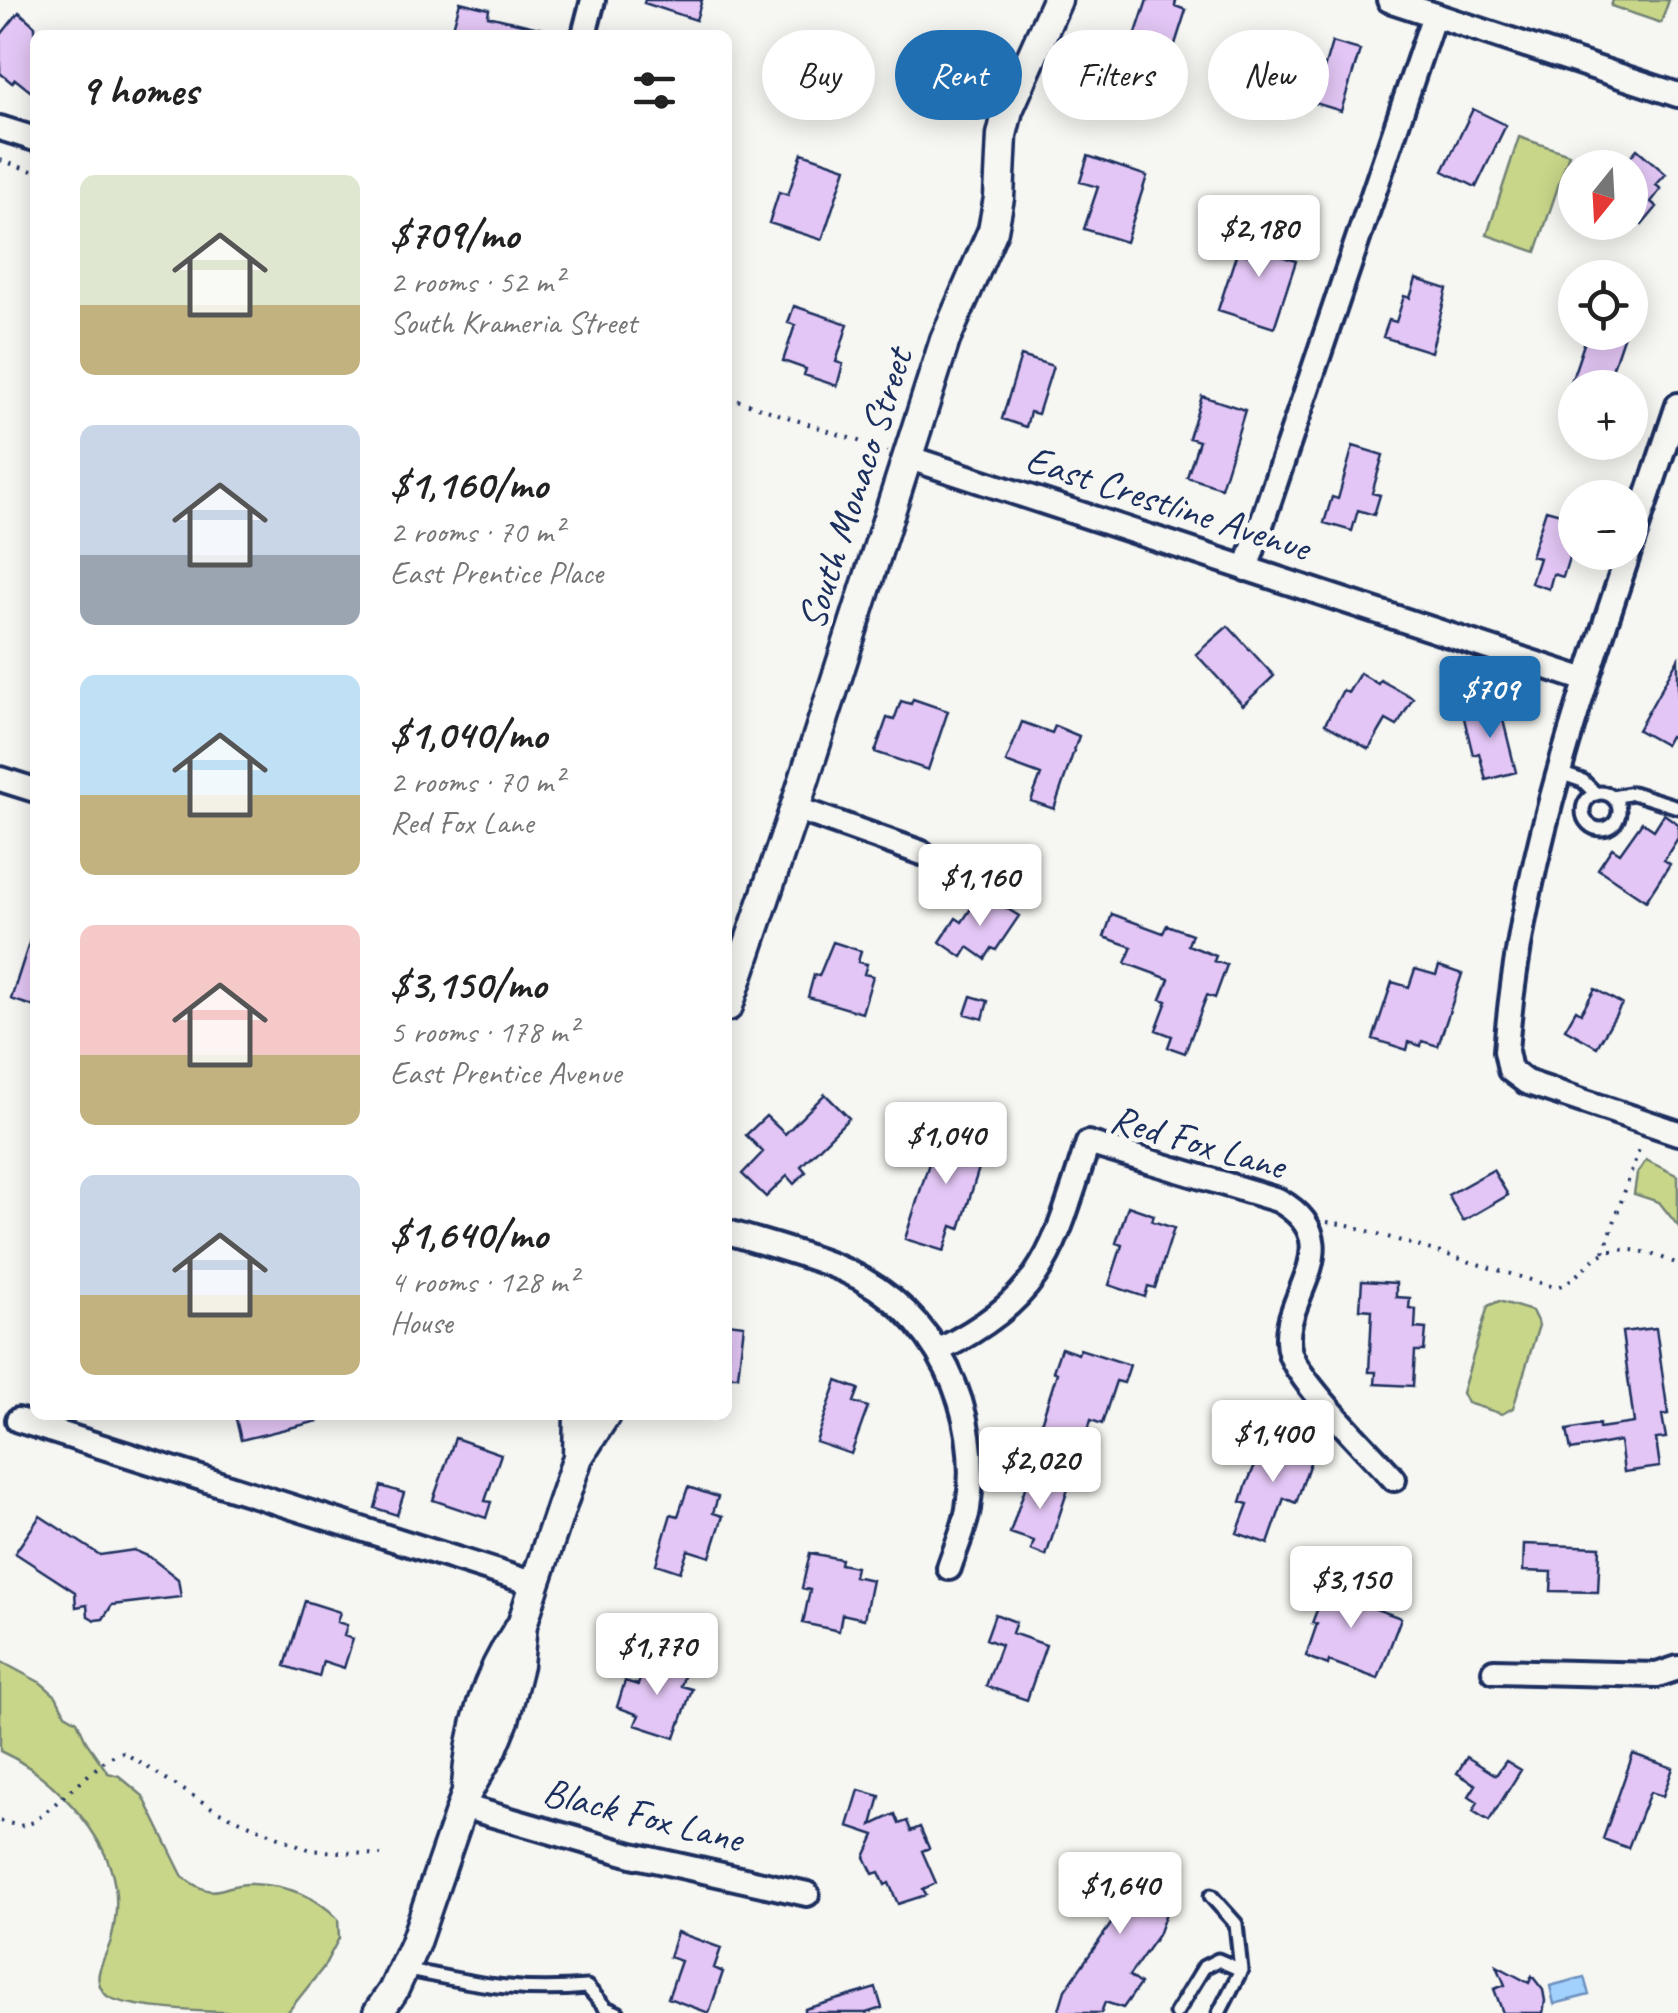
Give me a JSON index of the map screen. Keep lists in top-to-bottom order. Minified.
{"streets":{"street":["South Monaco Street","East Crestline Avenue","Red Fox Lane","Black Fox Lane"]},"crossings":[["South Monaco Street","East Crestline Avenue"]],"north":"bottom","page":{"chip":["Buy","Rent","Filters","New"],"heading":"9 homes","map_buttons":["+","−"],"list":[{"name":"$709/mo","note":"2 rooms · 52 m² · South Krameria Street"},{"name":"$1,160/mo","note":"2 rooms · 70 m² · East Prentice Place"},{"name":"$1,040/mo","note":"2 rooms · 70 m² · Red Fox Lane"},{"name":"$3,150/mo","note":"5 rooms · 178 m² · East Prentice Avenue"},{"name":"$1,640/mo","note":"4 rooms · 128 m² · House"}],"price":["$2,180","$709","$1,160","$1,040","$1,400","$2,020","$3,150","$1,770","$1,640"]}}
